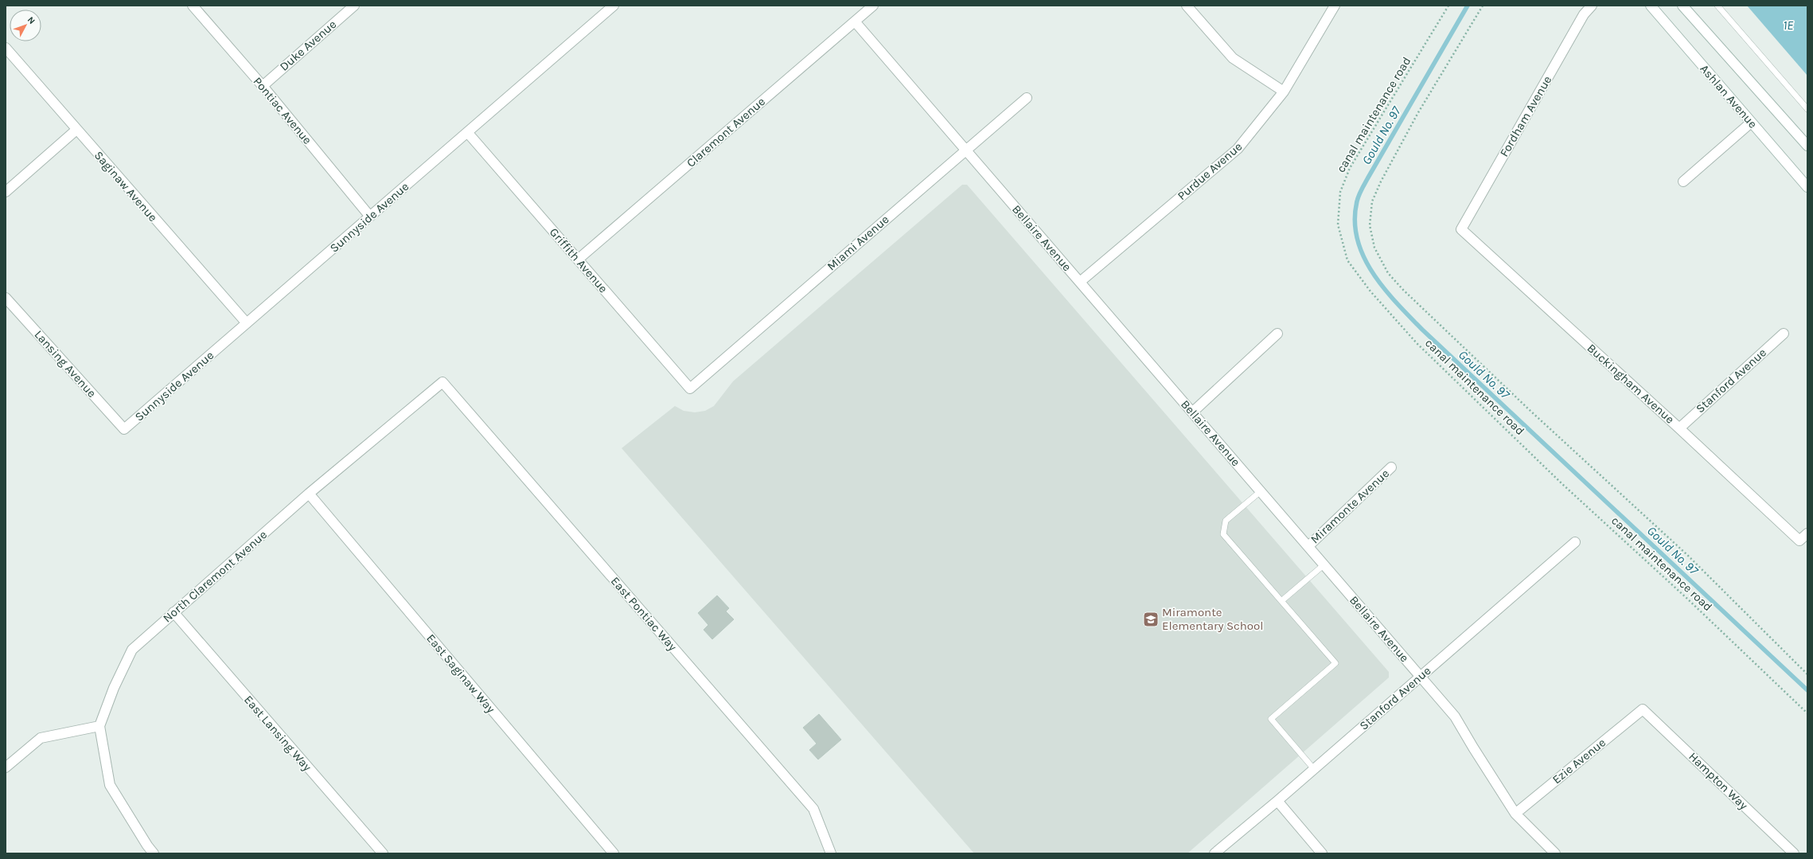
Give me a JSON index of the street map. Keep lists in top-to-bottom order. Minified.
{"streets":{"street":["Duke Avenue","Ashlan Avenue","Pontiac Avenue","Fordham Avenue","Claremont Avenue","Purdue Avenue","Saginaw Avenue","Sunnyside Avenue","Bellaire Avenue","Miami Avenue","Griffith Avenue","Lansing Avenue","Stanford Avenue","Buckingham Avenue","Miramonte Avenue","North Claremont Avenue","East Pontiac Way","East Saginaw Way","East Lansing Way","Ezie Avenue","Hampton Way"],"path":["canal maintenance road"]},"crossings":[["Duke Avenue","Pontiac Avenue"],["Pontiac Avenue","Sunnyside Avenue"],["Fordham Avenue","Buckingham Avenue"],["Claremont Avenue","Bellaire Avenue"],["Claremont Avenue","Griffith Avenue"],["Purdue Avenue","Bellaire Avenue"],["Saginaw Avenue","Sunnyside Avenue"],["Sunnyside Avenue","Griffith Avenue"],["Sunnyside Avenue","Lansing Avenue"],["Bellaire Avenue","Miami Avenue"],["Bellaire Avenue","Stanford Avenue"],["Bellaire Avenue","Miramonte Avenue"],["Bellaire Avenue","Ezie Avenue"],["Miami Avenue","Griffith Avenue"],["Stanford Avenue","Buckingham Avenue"],["North Claremont Avenue","East Pontiac Way"],["North Claremont Avenue","East Saginaw Way"],["North Claremont Avenue","East Lansing Way"],["Ezie Avenue","Hampton Way"]],"water":["1E","Gould No. 97"],"places":{"school or university":["Miramonte Elementary School"]},"north":"top right"}
